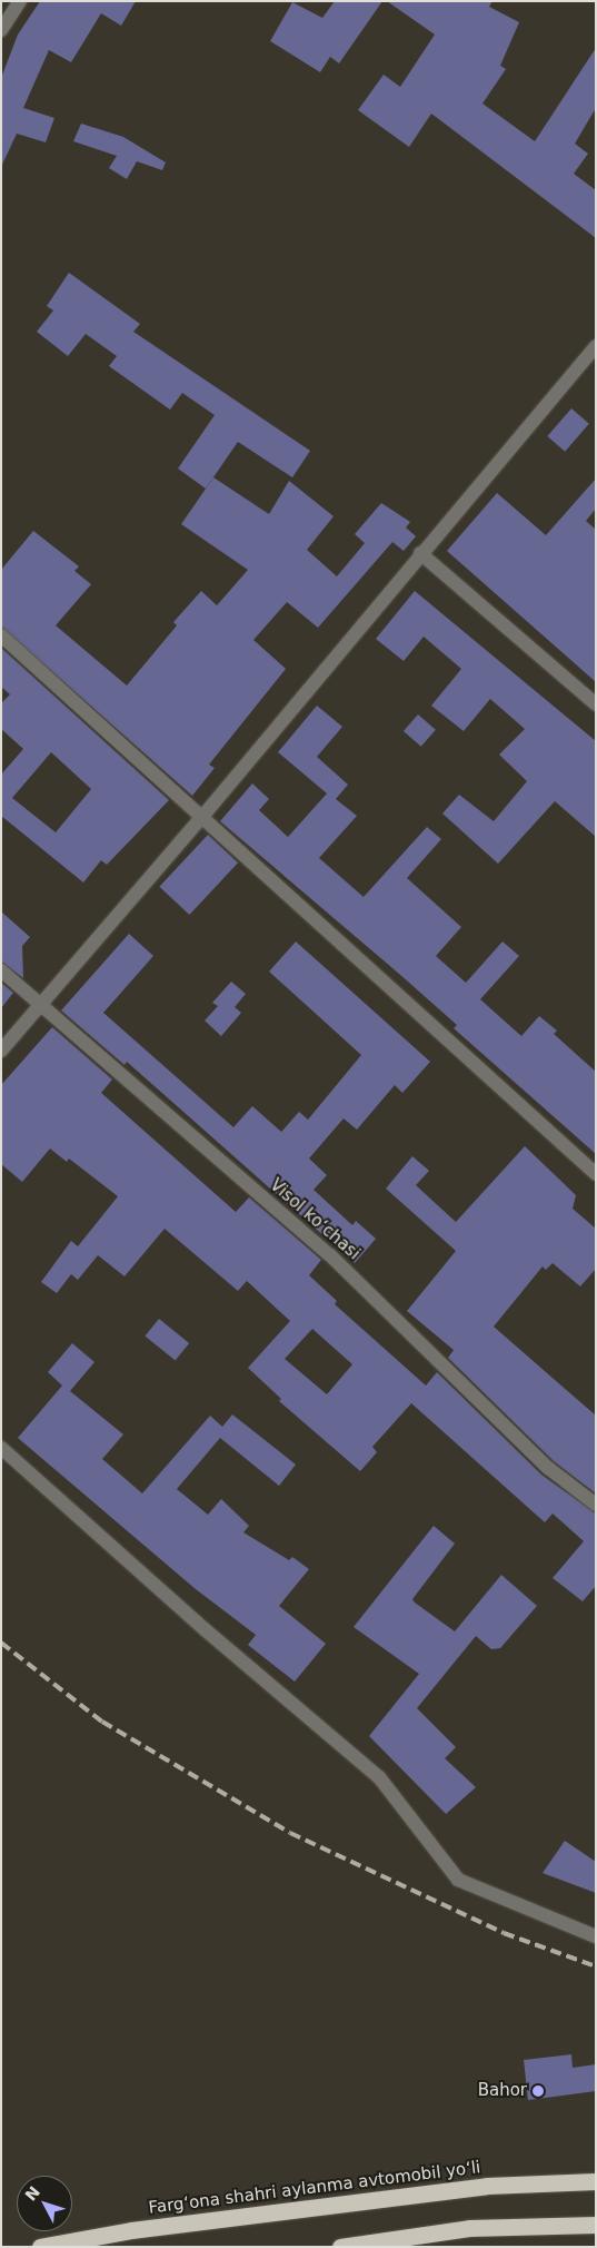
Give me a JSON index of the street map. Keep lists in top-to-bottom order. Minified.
{"streets":{"highway":["Fargʻona shahri aylanma avtomobil yoʻli"],"street":["Visol koʻchasi"]},"places":["Bahor"],"north":"top left"}
